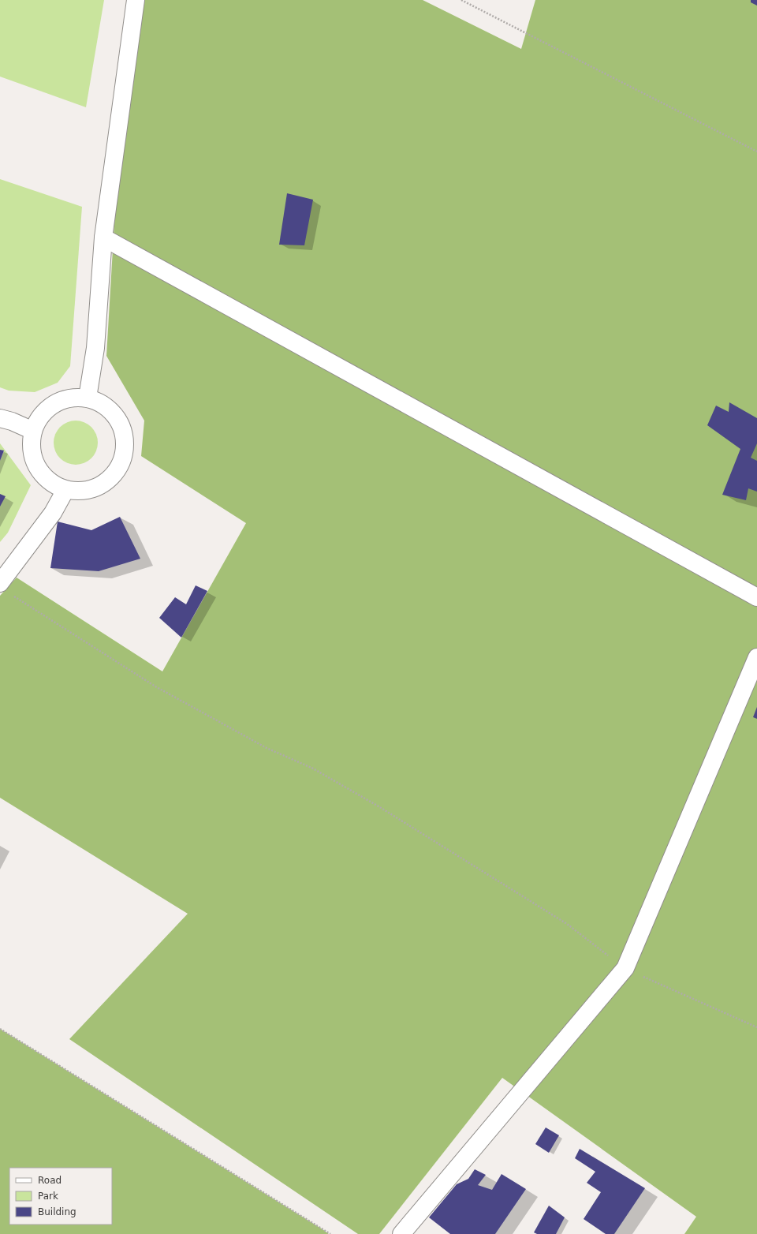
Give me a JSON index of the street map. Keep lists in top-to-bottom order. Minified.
{"legend":["Road","Park","Building"]}
